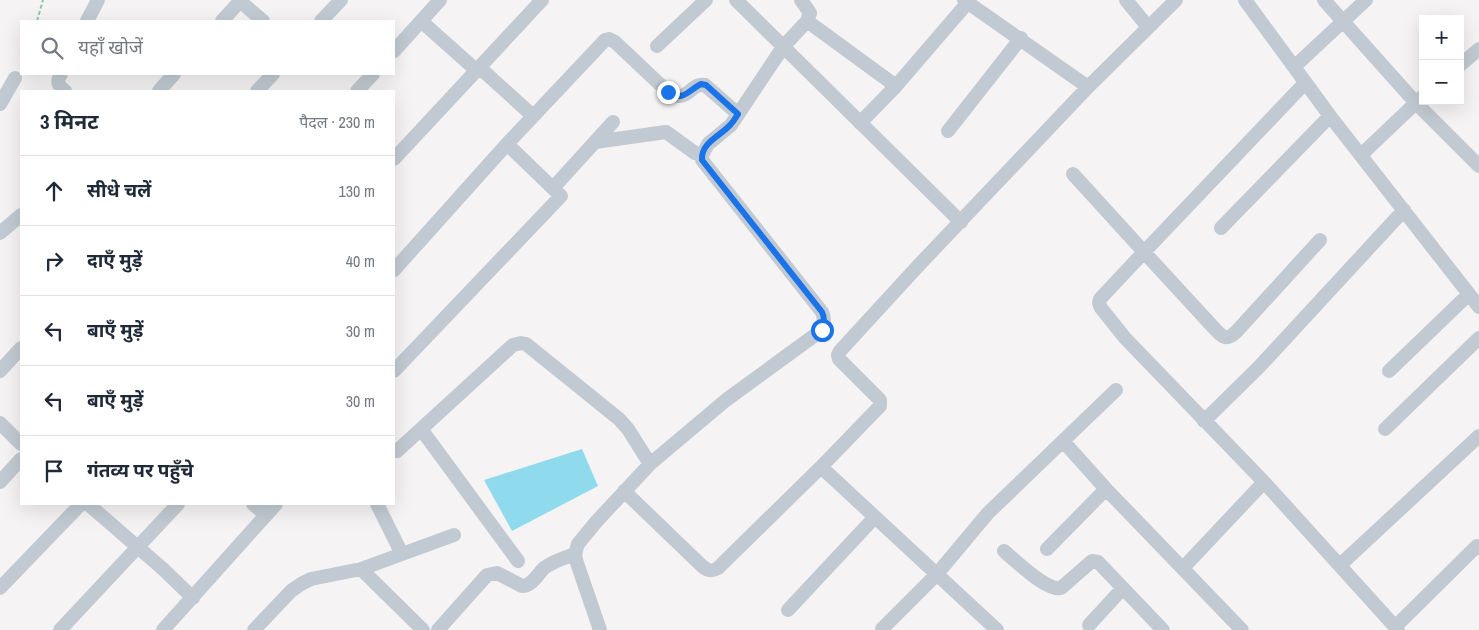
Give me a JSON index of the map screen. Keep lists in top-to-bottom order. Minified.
{"page":{"map_buttons":["+","−"],"search":"यहाँ खोजें","heading":["3 मिनट","पैदल · 230 m"],"list":[["सीधे चलें","130 m"],["दाएँ मुड़ें","40 m"],["बाएँ मुड़ें","30 m"],["बाएँ मुड़ें","30 m"],"गंतव्य पर पहुँचे"]}}
